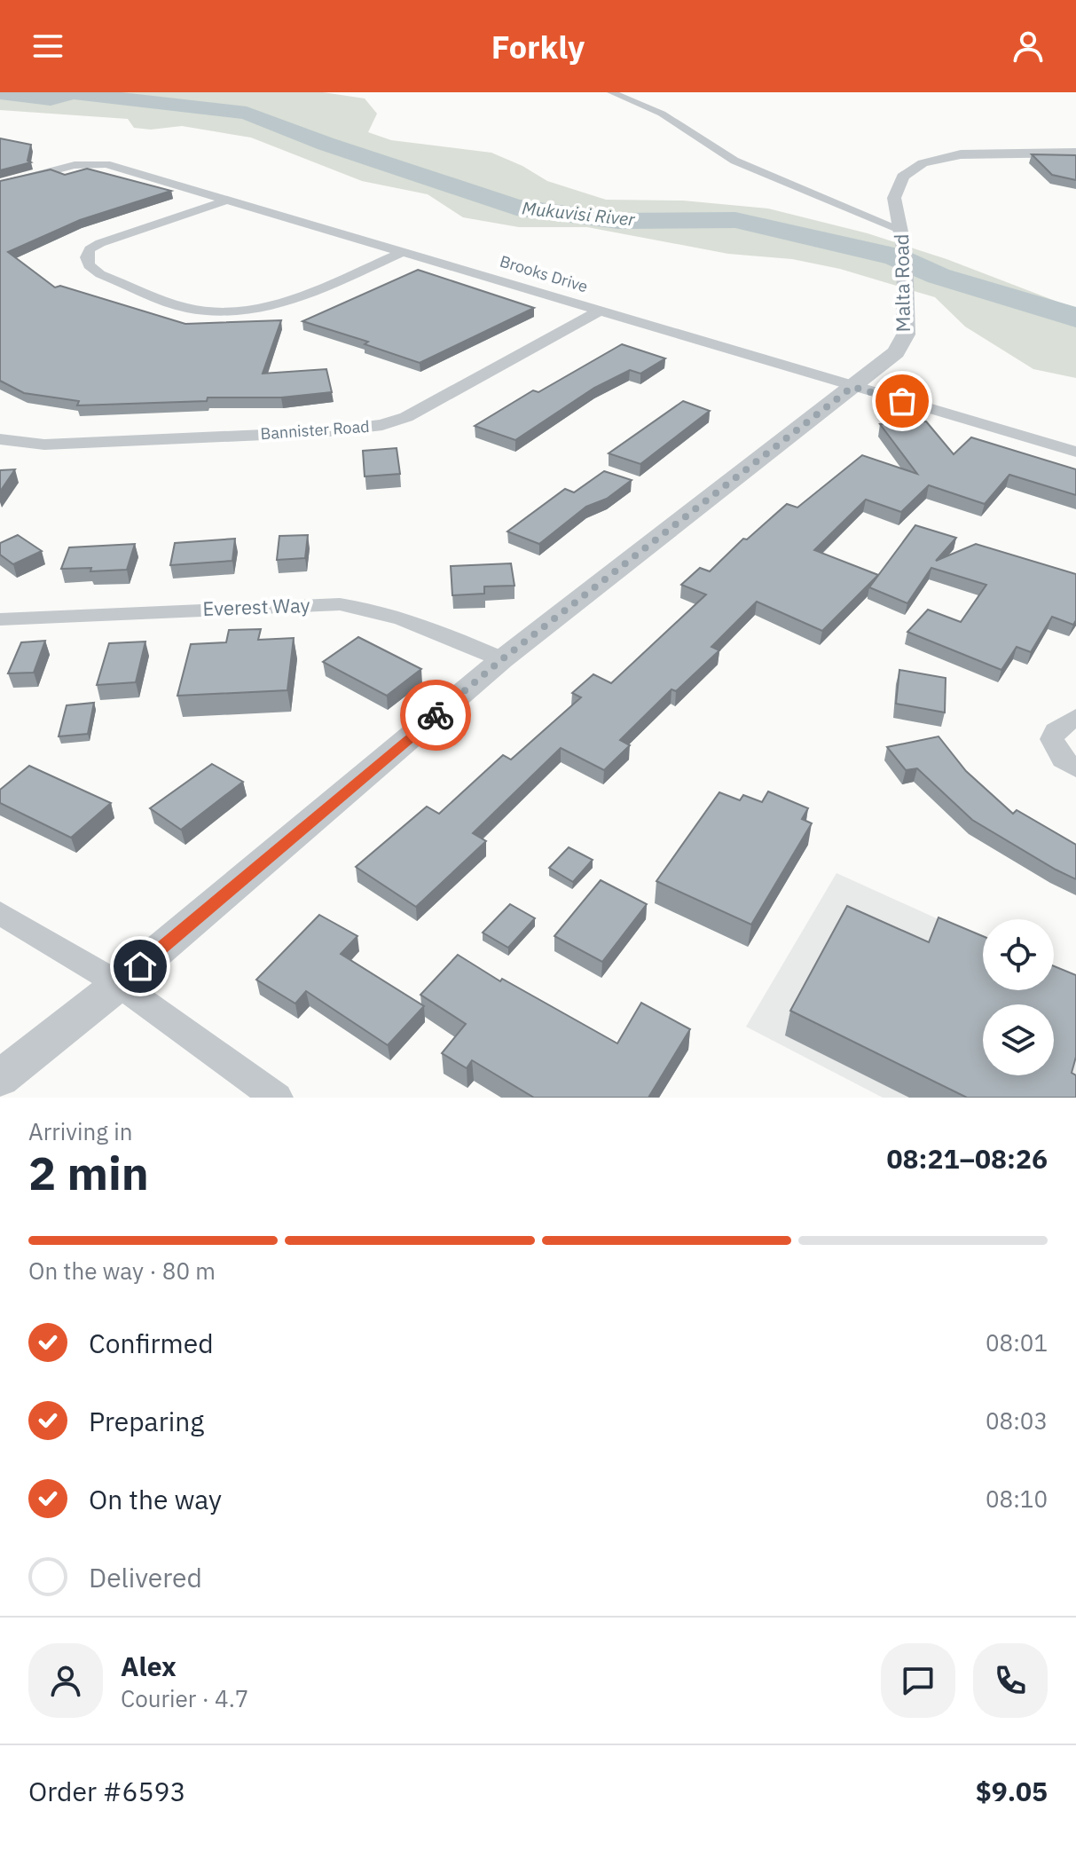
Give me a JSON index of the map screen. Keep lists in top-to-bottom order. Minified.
{"streets":{"street":["Brooks Drive","Malta Road","Bannister Road","Everest Way"]},"crossings":[["Brooks Drive","Malta Road"],["Brooks Drive","Bannister Road"],["Malta Road","Everest Way"]],"water":["Mukuvisi River"],"page":{"header":"Forkly","heading":["2 min","Arriving in","08:21–08:26"],"panel":["Alex","Courier · 4.7","Order #6593","$9.05"],"bar":"On the way · 80 m","list":[["Confirmed","08:01"],["Preparing","08:03"],["On the way","08:10"],"Delivered"]}}
